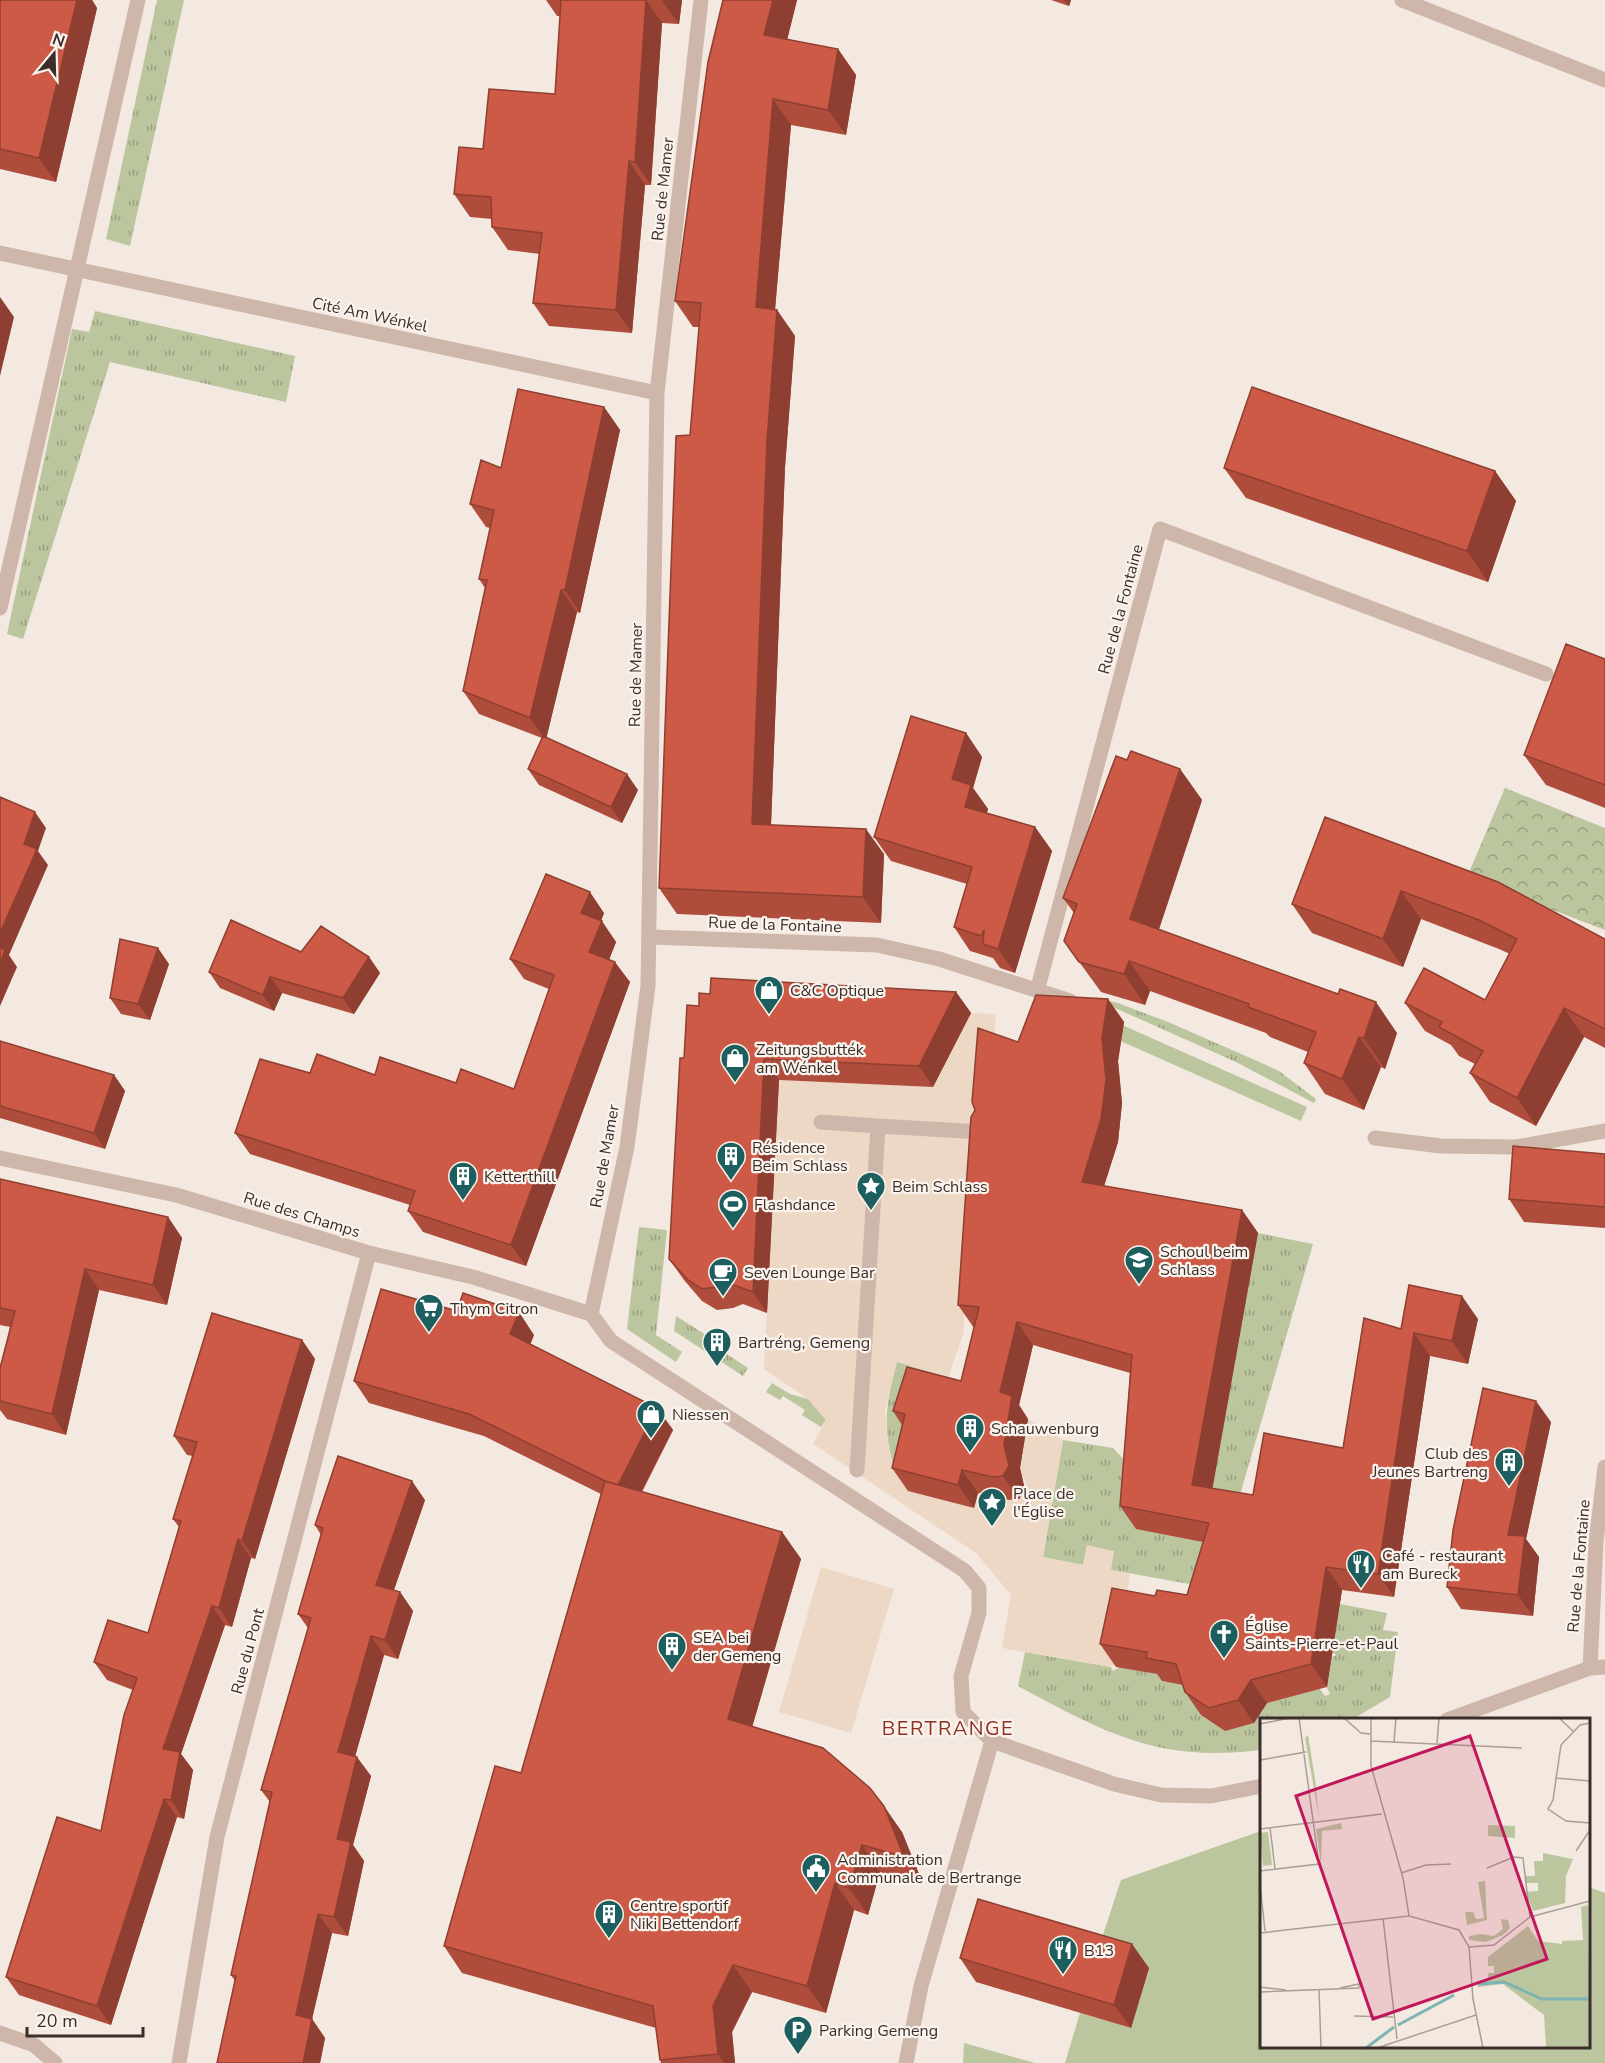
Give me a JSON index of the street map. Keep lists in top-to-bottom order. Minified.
{"streets":{"street":["Rue de Mamer","Cité Am Wénkel","Rue de la Fontaine","Rue des Champs","Rue du Pont"]},"crossings":[["Rue de Mamer","Cité Am Wénkel"],["Rue de Mamer","Rue de la Fontaine"],["Rue de Mamer","Rue des Champs"],["Rue des Champs","Rue du Pont"]],"districts":["BERTRANGE"],"places":{"shop":["C&C Optique","Zeitungsbutték am Wénkel","Niessen"],"building":["Résidence Beim Schlass","Ketterthill","Bartréng, Gemeng","Schauwenburg","Club des Jeunes Bartreng","SEA bei der Gemeng","Centre sportif Niki Bettendorf"],"place":["Beim Schlass","Place de l'Église"],"sports":["Flashdance"],"school or university":["Schoul beim Schlass"],"cafe":["Seven Lounge Bar"],"supermarket":["Thym Citron"],"restaurant":["Café - restaurant am Bureck","B13"],"church":["Église Saints-Pierre-et-Paul"],"public building":["Administration Communale de Bertrange"],"parking":["Parking Gemeng"]},"scale_bar":"20 m","north":"top"}
